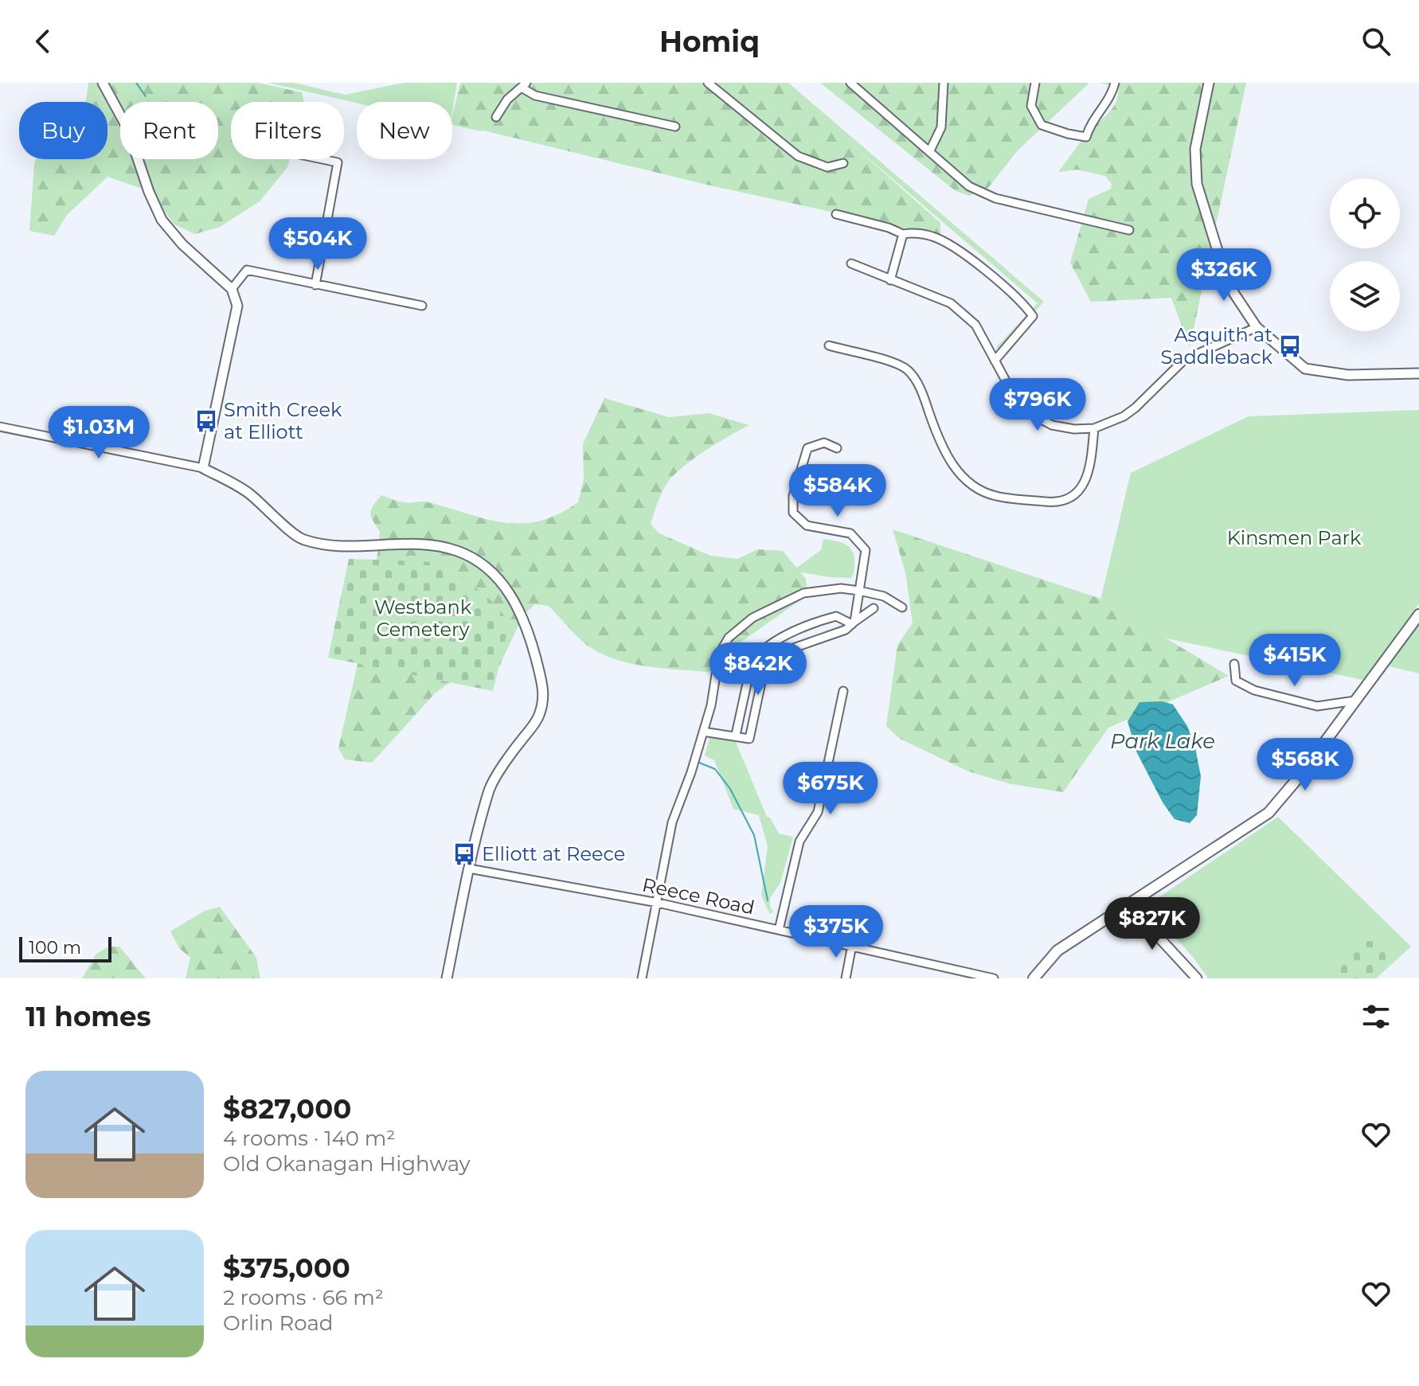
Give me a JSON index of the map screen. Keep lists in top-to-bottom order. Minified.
{"streets":{"street":["Reece Road"]},"water":["Park Lake"],"parks":["Kinsmen Park","Westbank Cemetery"],"places":{"bus stop":["Asquith at Saddleback","Smith Creek at Elliott","Elliott at Reece"]},"scale_bar":"100 m","page":{"header":"Homiq","chip":["Buy","Rent","Filters","New"],"price":["$504K","$326K","$796K","$1.03M","$584K","$415K","$842K","$568K","$675K","$827K","$375K"],"scale":"100 m","heading":"11 homes","list":[{"name":"$827,000","note":"4 rooms · 140 m² · Old Okanagan Highway"},{"name":"$375,000","note":"2 rooms · 66 m² · Orlin Road"}]}}
